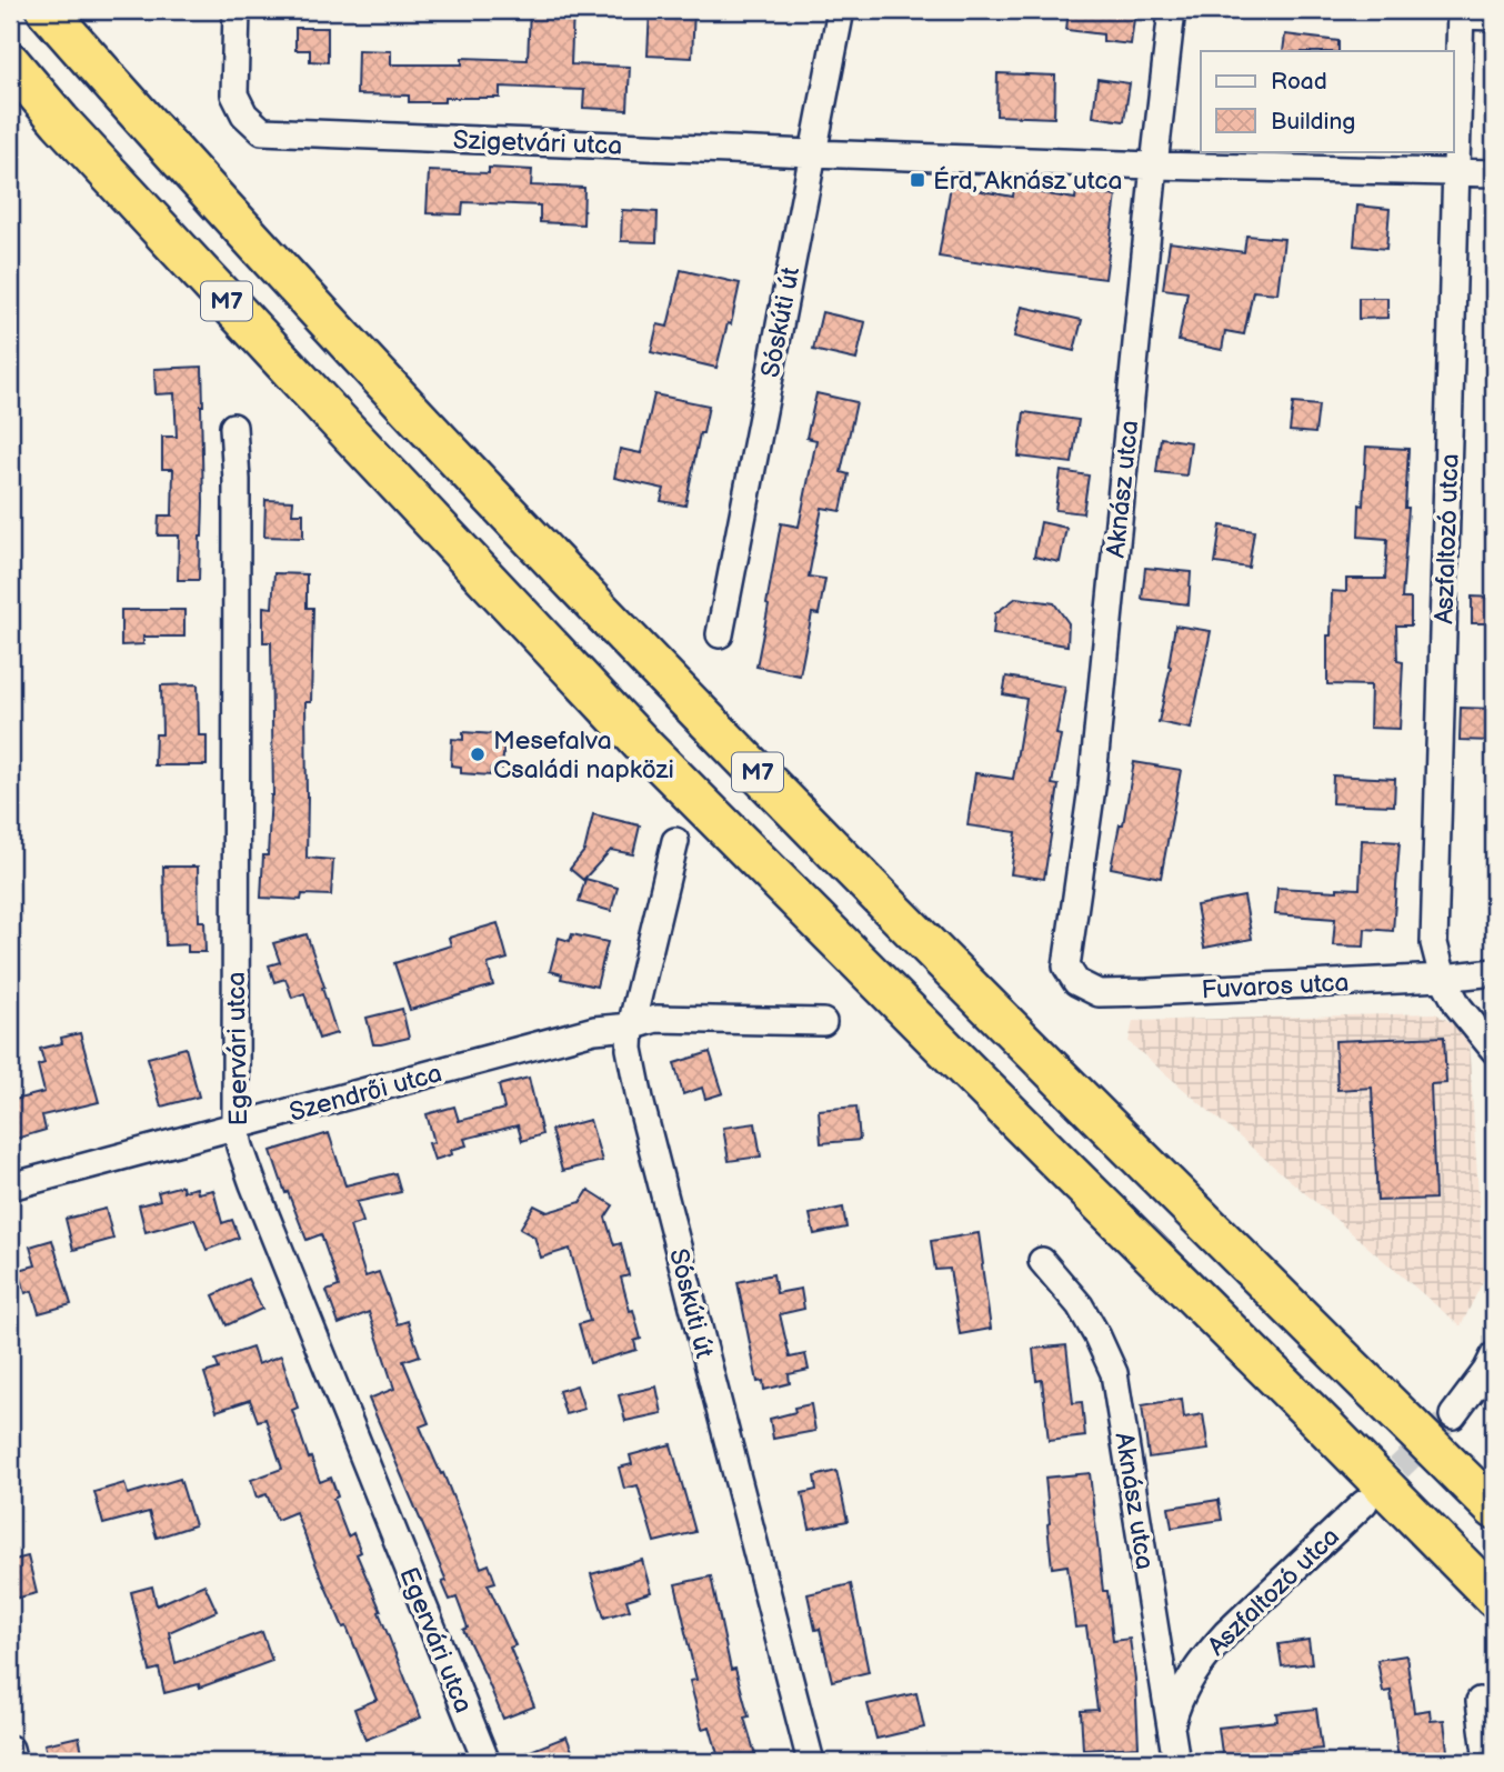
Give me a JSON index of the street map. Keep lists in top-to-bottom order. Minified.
{"streets":{"highway":["M7"],"street":["Szigetvári utca","Sóskúti út","Aknász utca","Aszfaltozó utca","Fuvaros utca","Egervári utca","Szendrői utca"]},"crossings":[["Szigetvári utca","Sóskúti út"],["Szigetvári utca","Aknász utca"],["Szigetvári utca","Aszfaltozó utca"],["Sóskúti út","Szendrői utca"],["Aknász utca","Aszfaltozó utca"],["Aknász utca","Fuvaros utca"],["Aszfaltozó utca","Fuvaros utca"],["Egervári utca","Szendrői utca"]],"places":{"transit":["Érd, Aknász utca"],"other":["Mesefalva Családi napközi"]},"legend":["Road","Building"]}
